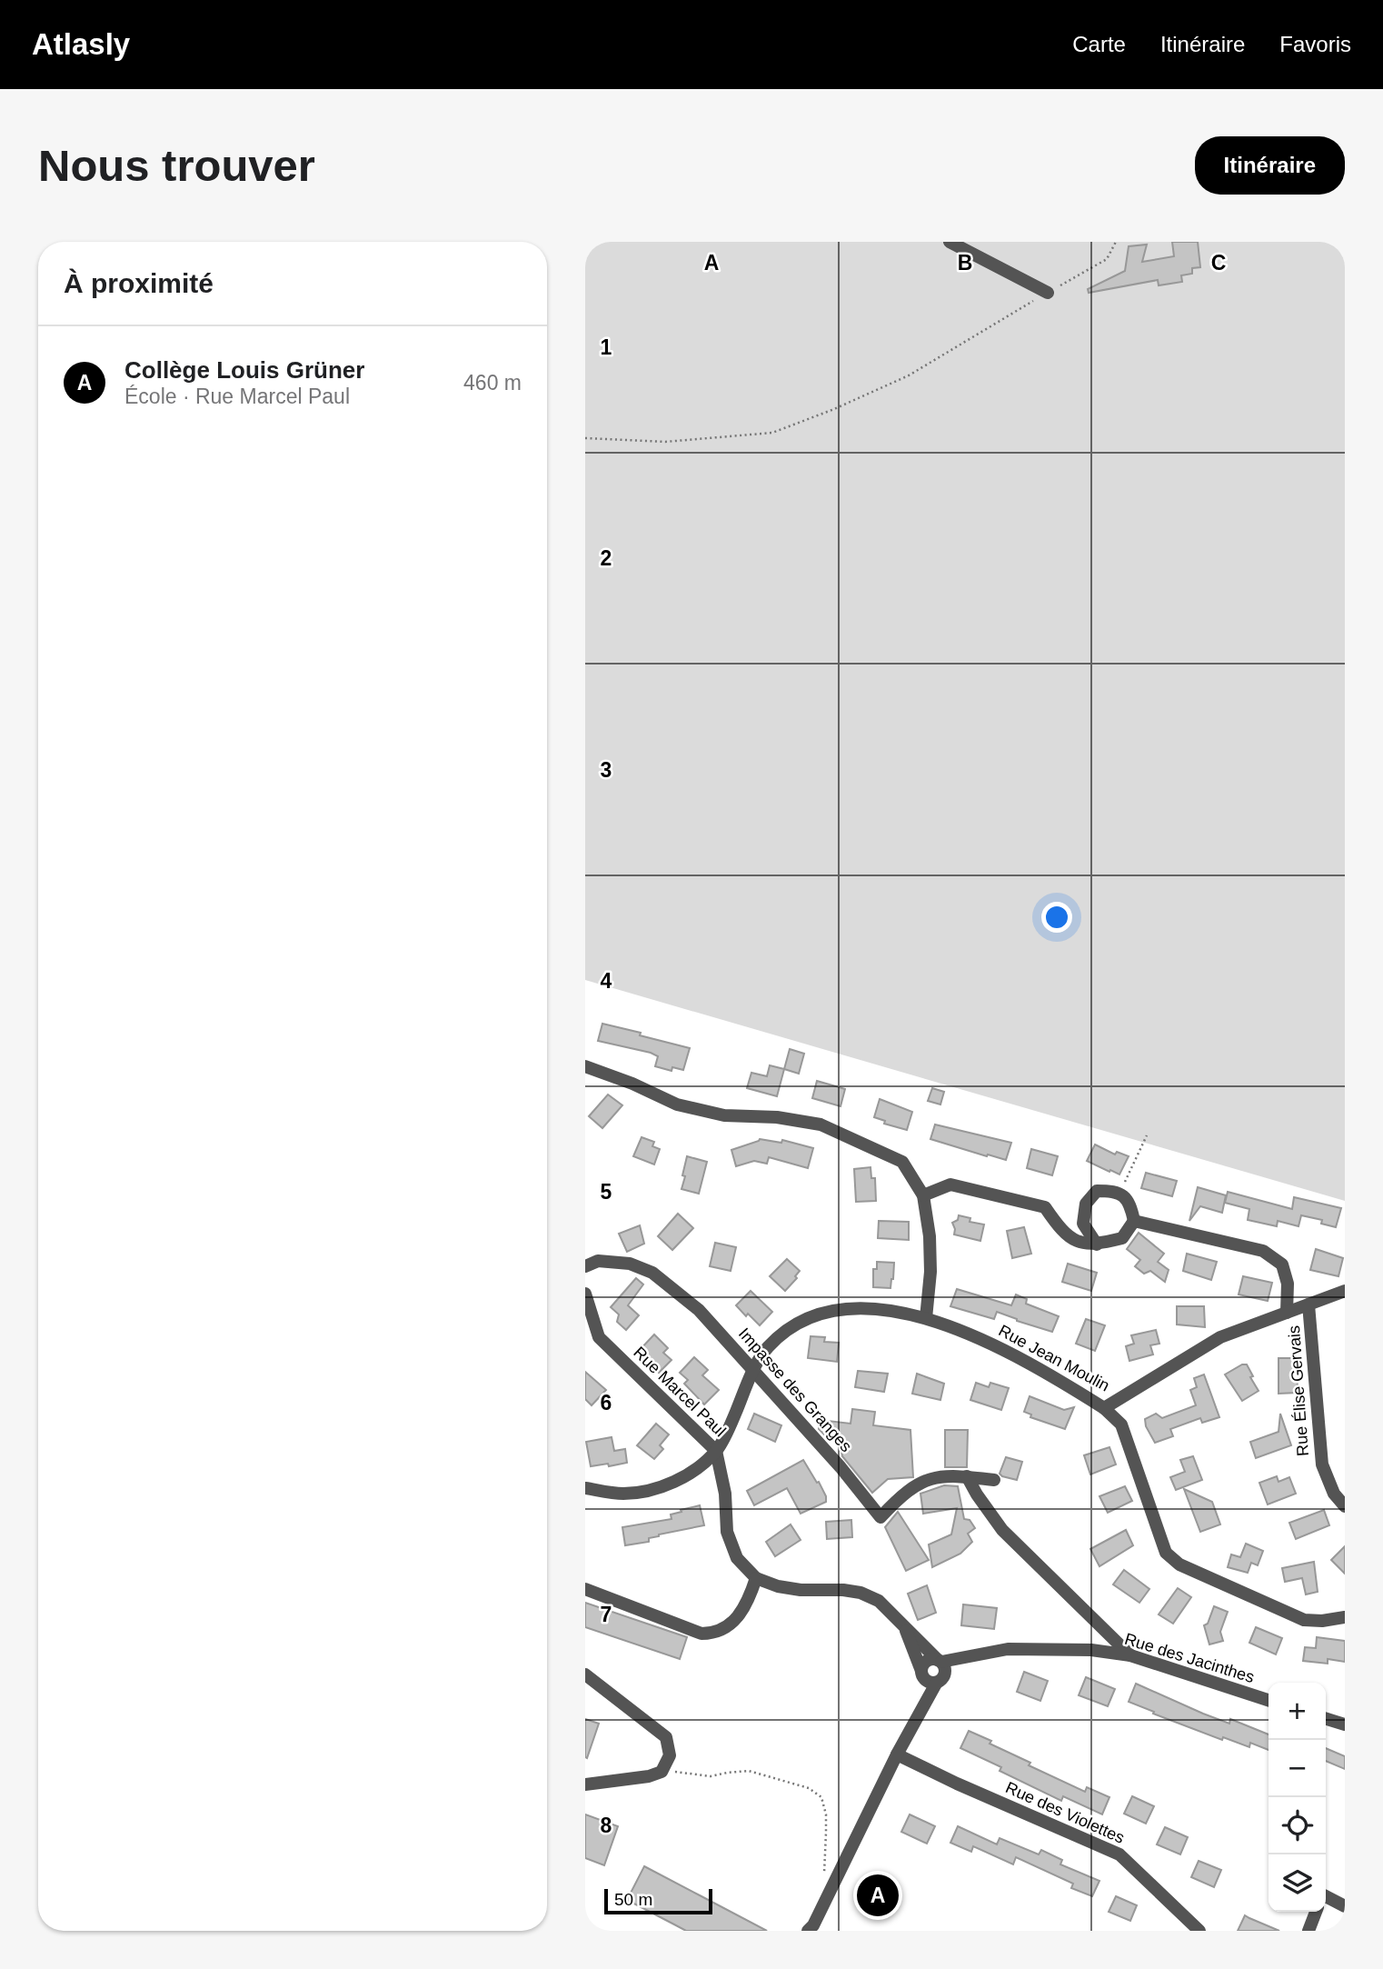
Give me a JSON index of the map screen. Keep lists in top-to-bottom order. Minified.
{"streets":{"street":["Rue Jean Moulin","Impasse des Granges","Rue Élise Gervais","Rue Marcel Paul","Rue des Jacinthes","Rue des Violettes"]},"crossings":[["Rue Jean Moulin","Impasse des Granges"],["Rue Jean Moulin","Rue Élise Gervais"],["Rue Jean Moulin","Rue Marcel Paul"]],"scale_bar":"50 m","page":{"header":"Atlasly","nav":["Carte","Itinéraire","Favoris"],"buttons":"Itinéraire","title":"Nous trouver","heading":"À proximité","list":[{"mark":"A","name":"Collège Louis Grüner","note":"École · Rue Marcel Paul","value":"460 m"}],"map_buttons":["+","−"],"pins":"A","scale":"50 m"},"grid":{"columns":["A","B","C"],"rows":["1","2","3","4","5","6","7","8"]}}
